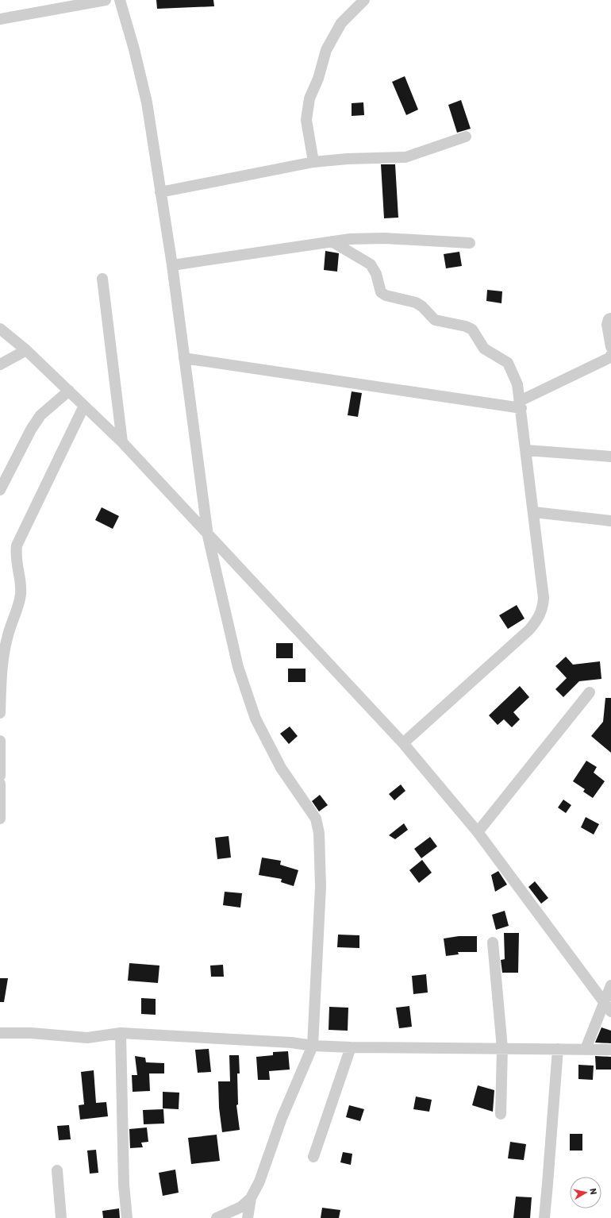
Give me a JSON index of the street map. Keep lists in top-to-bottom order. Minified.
{"north":"right"}
